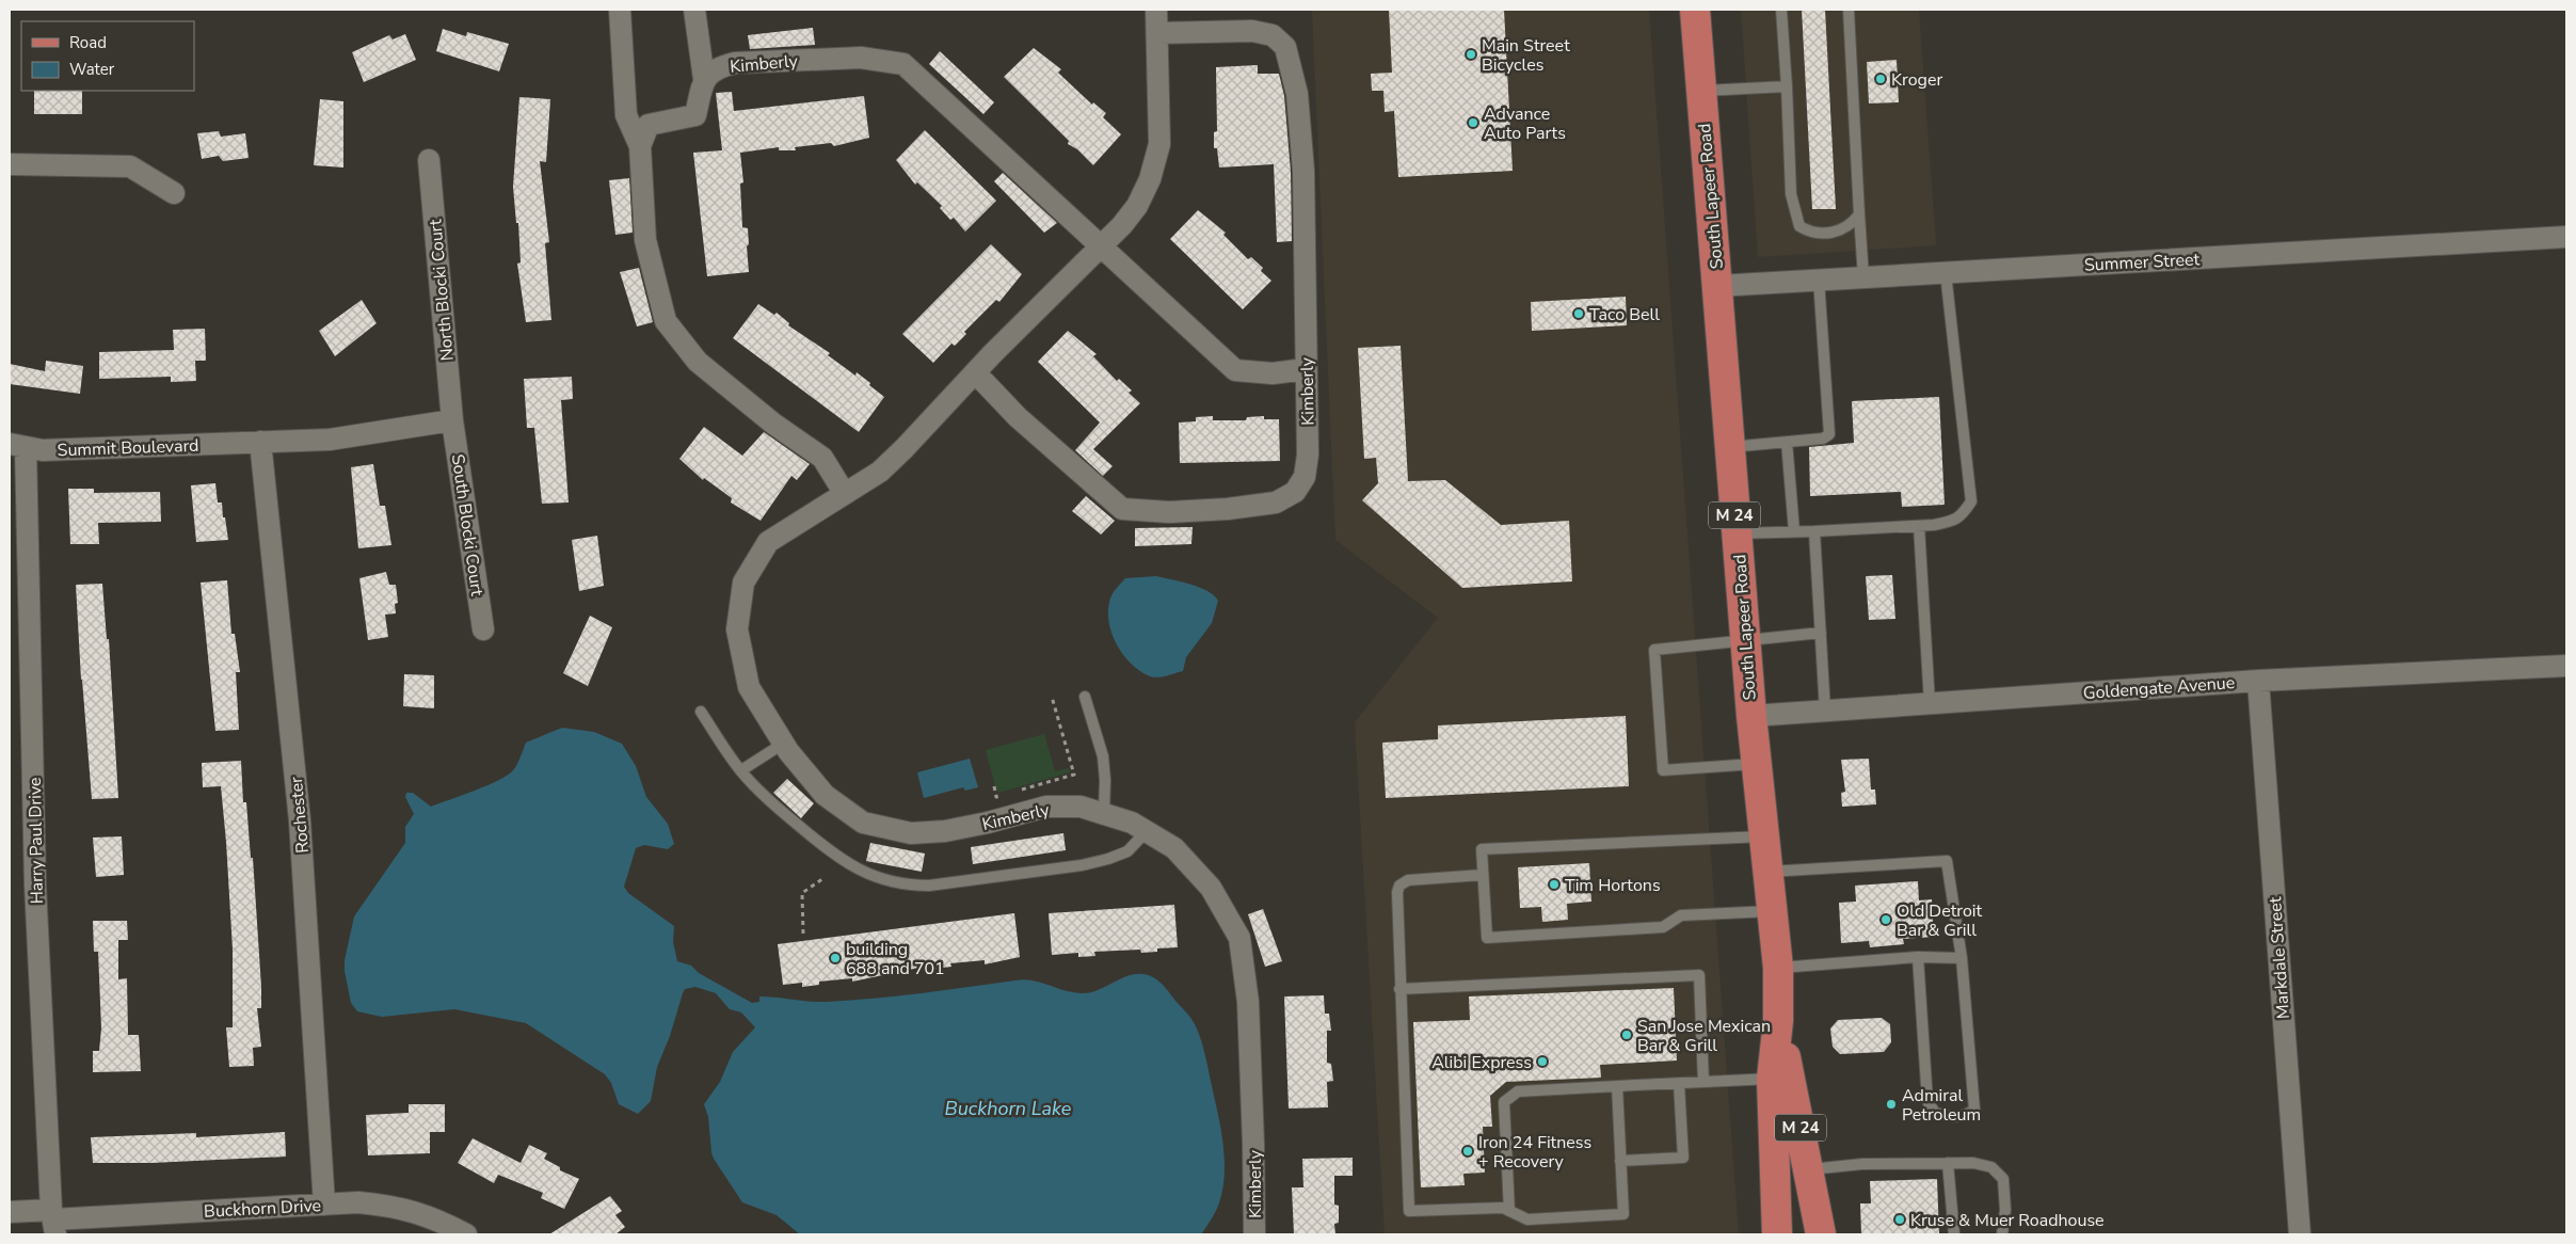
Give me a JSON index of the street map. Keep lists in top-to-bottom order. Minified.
{"streets":{"main road":["South Lapeer Road","M 24"],"street":["Kimberly","Summer Street","North Blocki Court","Summit Boulevard","South Blocki Court","Goldengate Avenue","Rochester","Harry Paul Drive","Markdale Street","Buckhorn Drive"]},"crossings":[["South Lapeer Road","Summer Street"],["South Lapeer Road","Goldengate Avenue"],["North Blocki Court","Summit Boulevard"],["North Blocki Court","South Blocki Court"],["Summit Boulevard","South Blocki Court"],["Summit Boulevard","Rochester"],["Summit Boulevard","Harry Paul Drive"],["Goldengate Avenue","Markdale Street"],["Rochester","Buckhorn Drive"],["Harry Paul Drive","Buckhorn Drive"]],"water":["Buckhorn Lake"],"places":["Main Street Bicycles","Kroger","Advance Auto Parts","Taco Bell","Tim Hortons","Old Detroit Bar & Grill","building 688 and 701","San Jose Mexican Bar & Grill","Alibi Express","Admiral Petroleum","Iron 24 Fitness + Recovery","Kruse & Muer Roadhouse"],"legend":["Road","Water"]}
